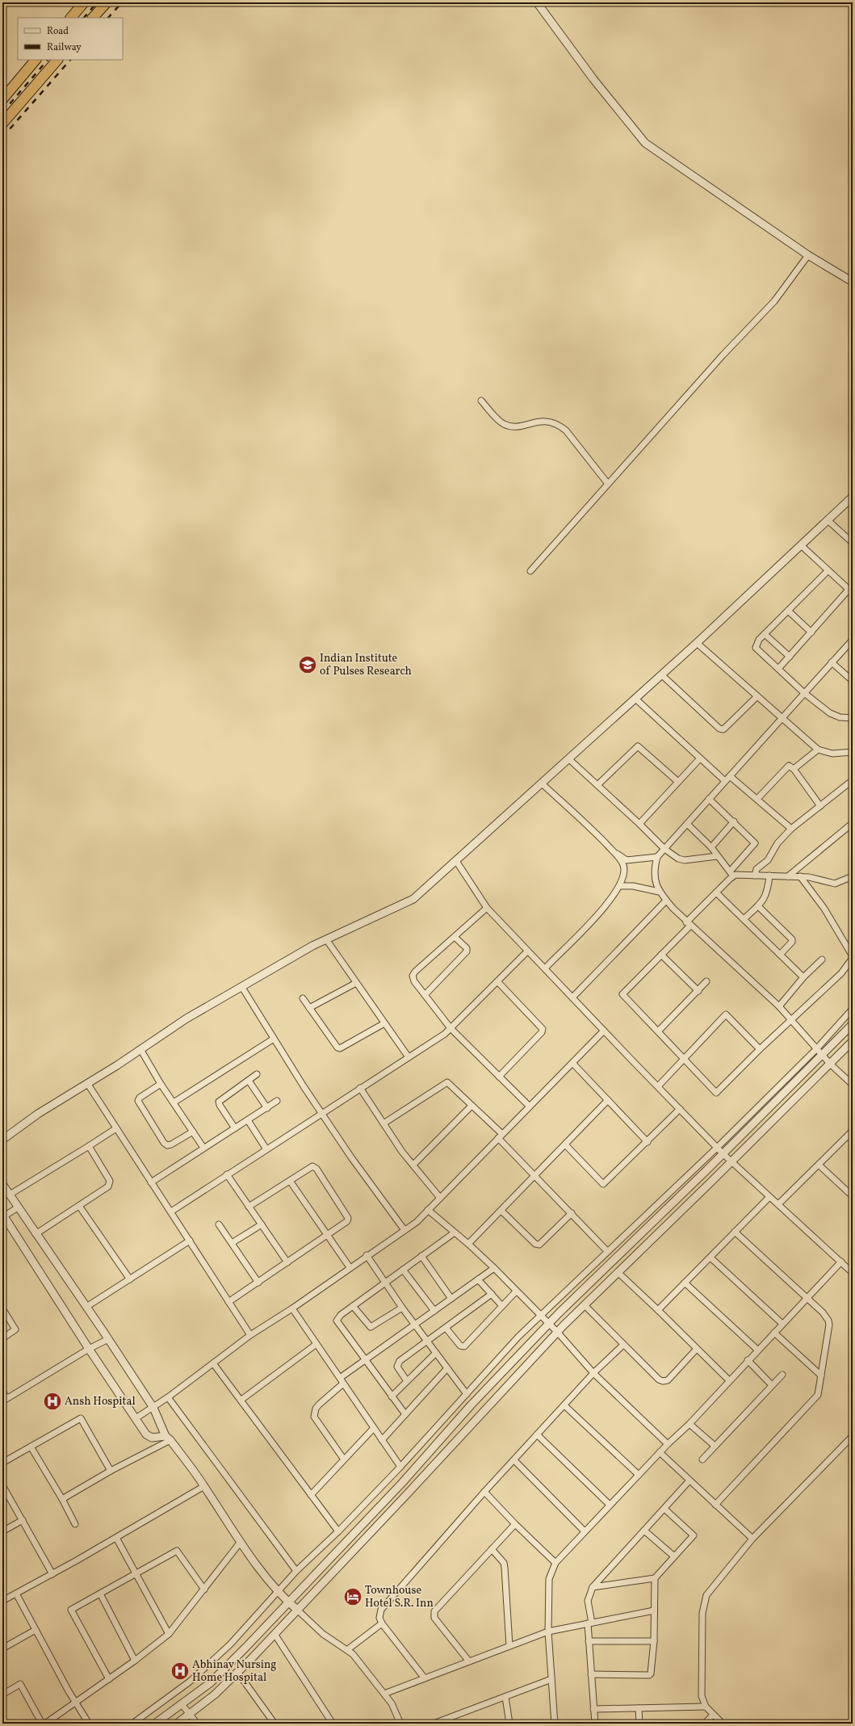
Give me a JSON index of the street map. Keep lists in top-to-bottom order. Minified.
{"places":{"school or university":["Indian Institute of Pulses Research"],"hospital":["Ansh Hospital","Abhinav Nursing Home Hospital"],"hotel":["Townhouse Hotel S.R. Inn"]},"legend":["Road","Railway"]}
